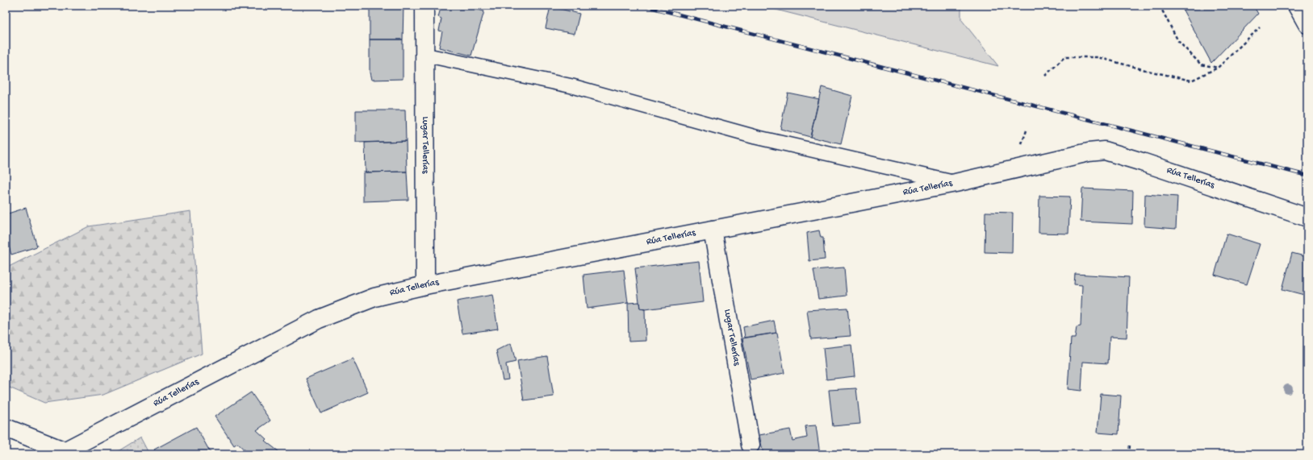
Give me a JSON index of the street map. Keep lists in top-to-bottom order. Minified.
{"streets":{"main road":["Lugar Tellerías","Rúa Tellerías"]},"crossings":[["Lugar Tellerías","Rúa Tellerías"]]}
